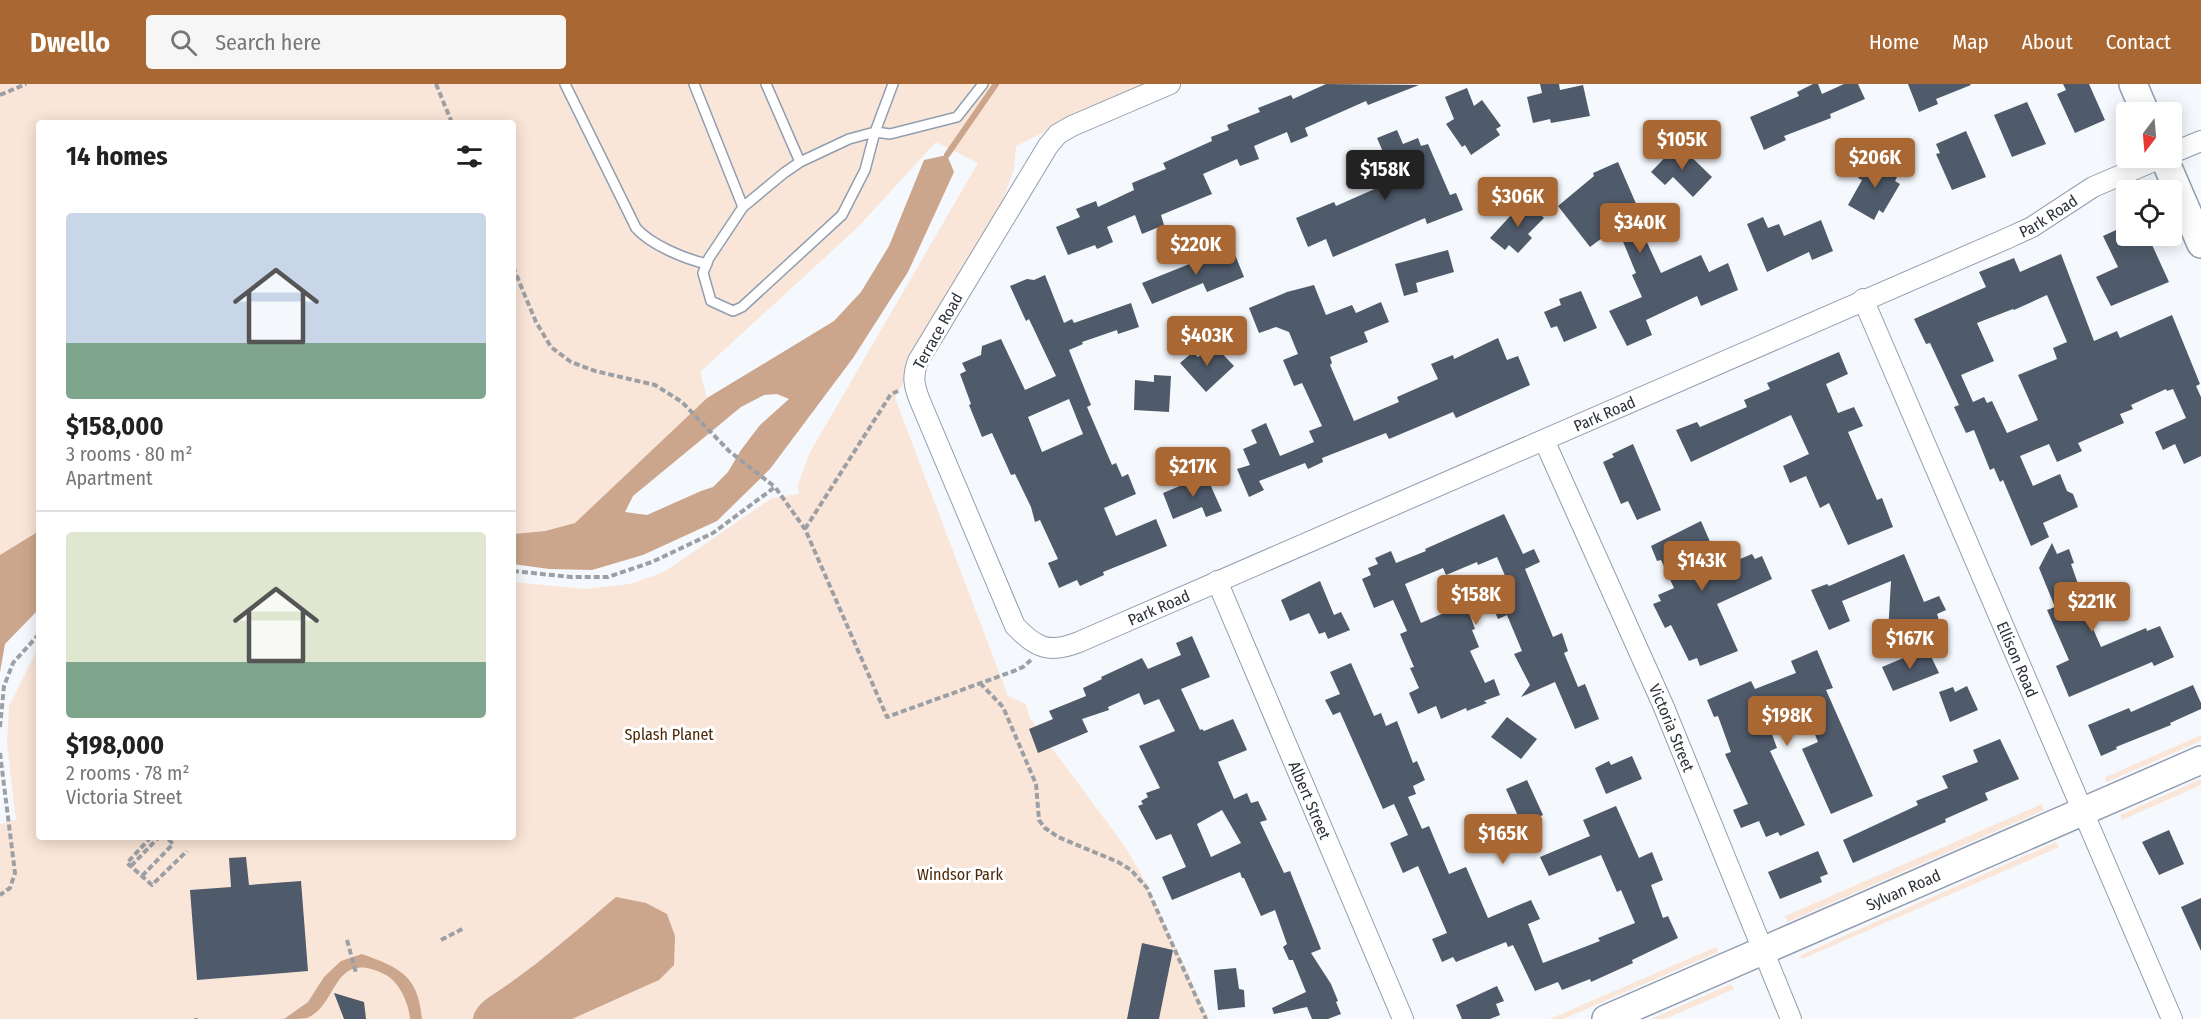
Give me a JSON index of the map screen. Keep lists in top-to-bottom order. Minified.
{"streets":{"street":["Park Road","Terrace Road","Ellison Road","Victoria Street","Albert Street","Sylvan Road"]},"crossings":[["Park Road","Terrace Road"],["Park Road","Ellison Road"],["Park Road","Victoria Street"],["Park Road","Albert Street"],["Ellison Road","Sylvan Road"],["Victoria Street","Sylvan Road"]],"parks":["Splash Planet","Windsor Park"],"north":"bottom","page":{"header":"Dwello","search":"Search here","nav":["Home","Map","About","Contact"],"price":["$105K","$206K","$158K","$306K","$340K","$220K","$403K","$217K","$143K","$158K","$221K","$167K","$198K","$165K"],"heading":"14 homes","list":[{"name":"$158,000","note":"3 rooms · 80 m² · Apartment"},{"name":"$198,000","note":"2 rooms · 78 m² · Victoria Street"}]}}
